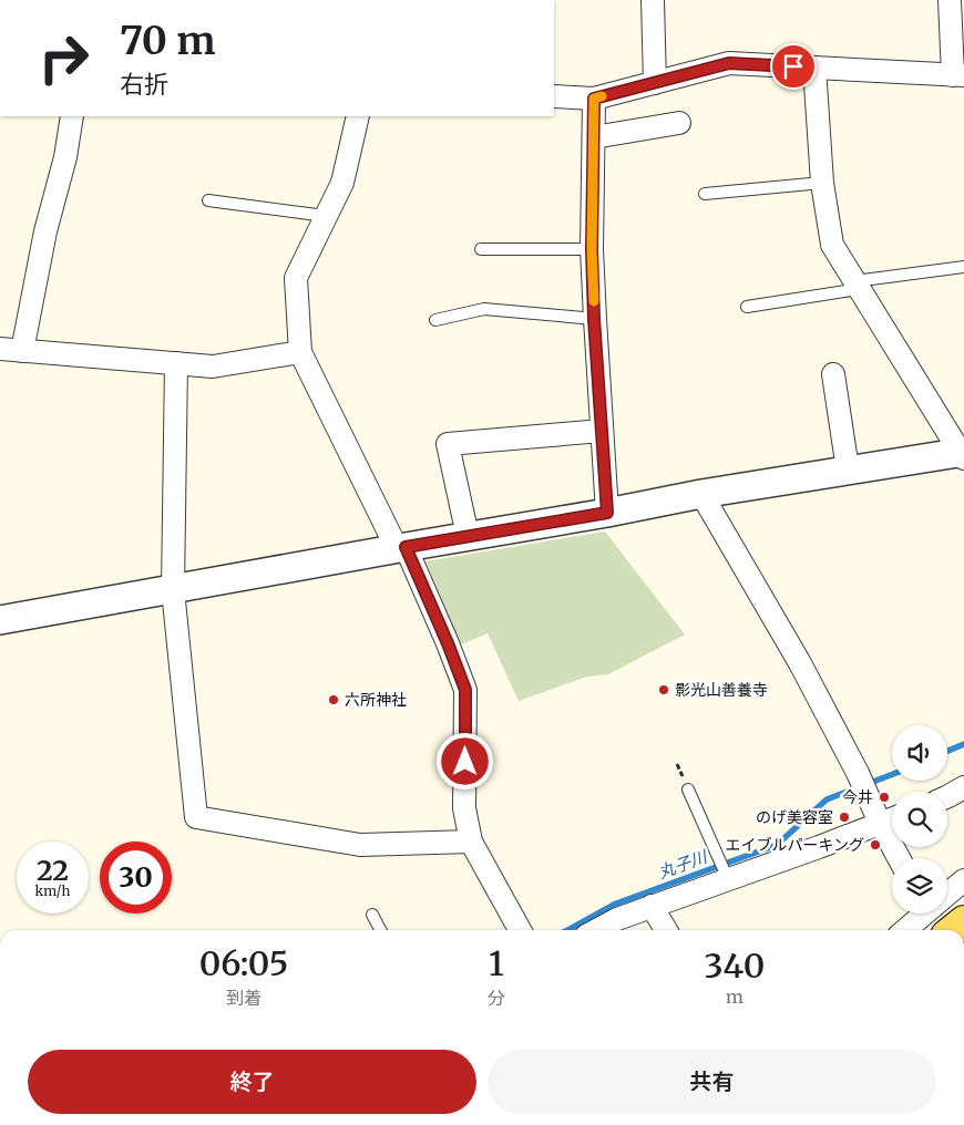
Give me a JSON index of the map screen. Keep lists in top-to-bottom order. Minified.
{"water":["丸子川"],"places":["影光山善養寺","六所神社","今井","のげ美容室","エイブルパーキング"],"page":{"turn":["70 m","右折"],"speed":"22 km/h","limit":"30","eta":["06:05","到着","1","分","340","m"],"buttons":["終了","共有"]}}
